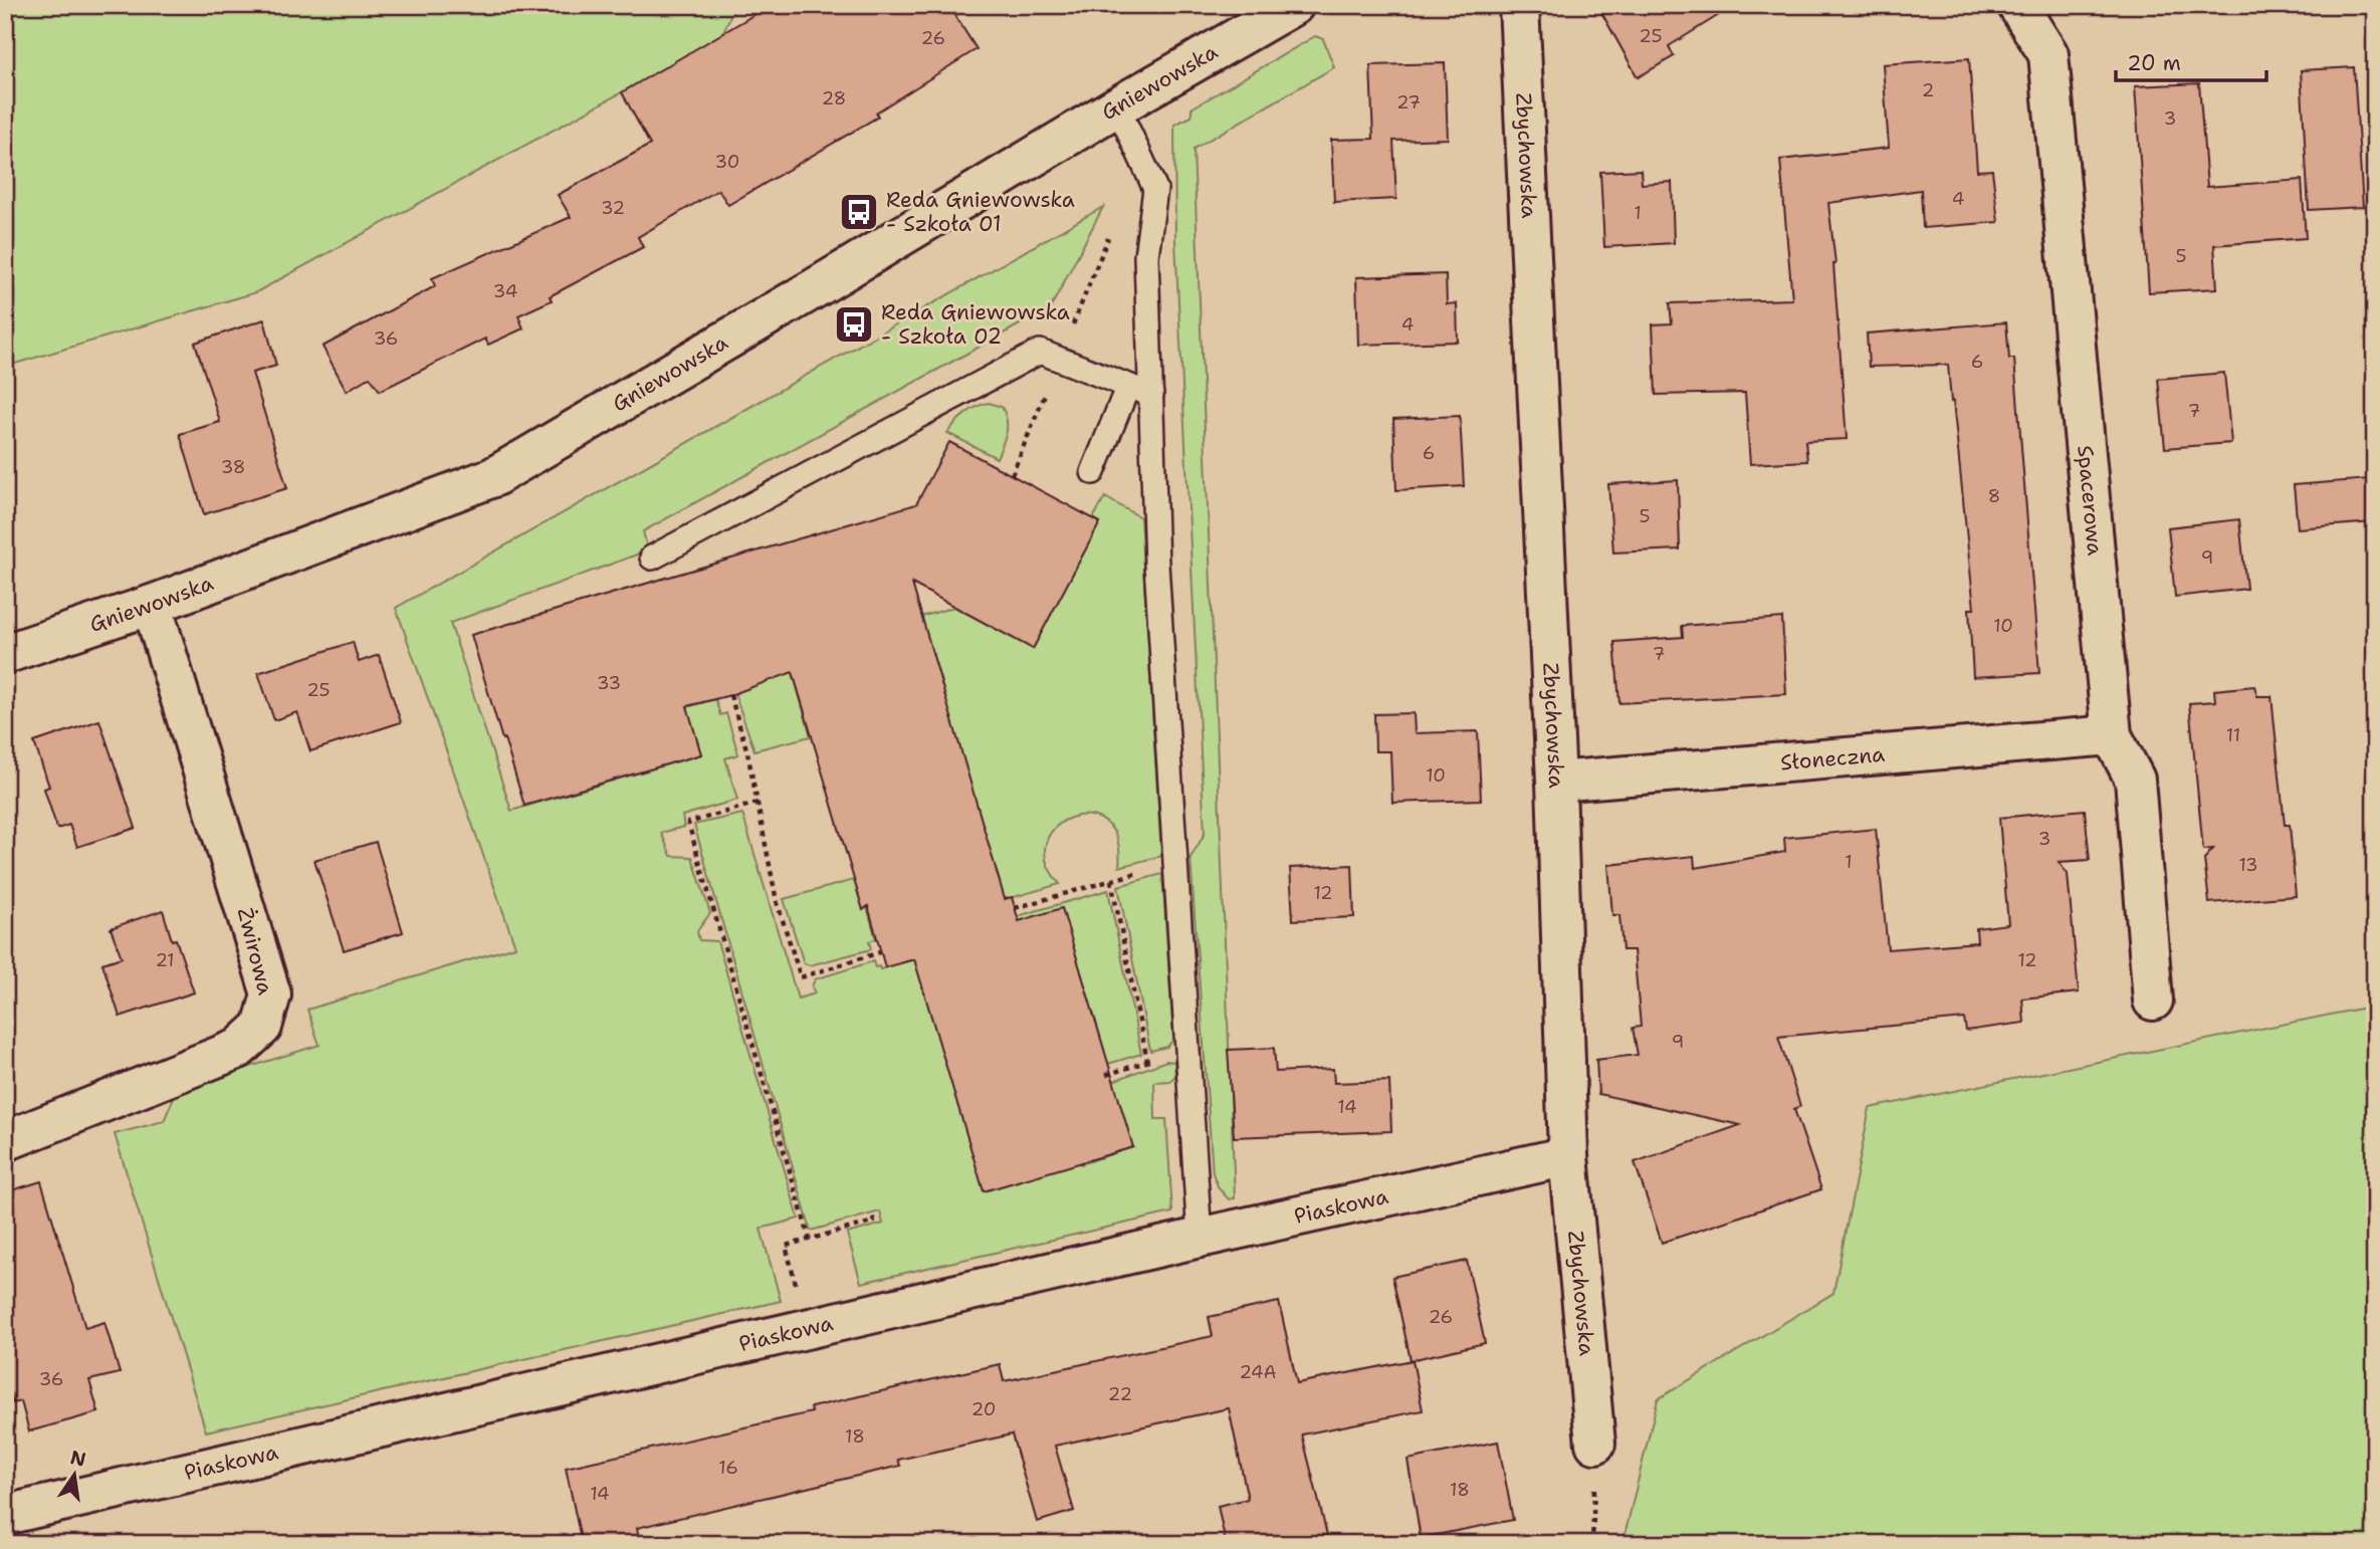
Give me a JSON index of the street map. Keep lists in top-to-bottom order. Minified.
{"streets":{"street":["Gniewowska","Zbychowska","Spacerowa","Słoneczna","Żwirowa","Piaskowa"]},"crossings":[["Gniewowska","Żwirowa"],["Zbychowska","Słoneczna"],["Zbychowska","Piaskowa"],["Spacerowa","Słoneczna"]],"places":{"bus stop":["Reda Gniewowska - Szkoła 01","Reda Gniewowska - Szkoła 02"]},"house_numbers":["25","26","2","28","27","3","30","4","32","1","5","34","4","36","6","7","6","38","8","5","9","10","7","33","25","11","10","3","1","13","12","21","12","9","14","26","24A","36","22","20","18","16","18","14"],"scale_bar":"20 m","north":"top"}
